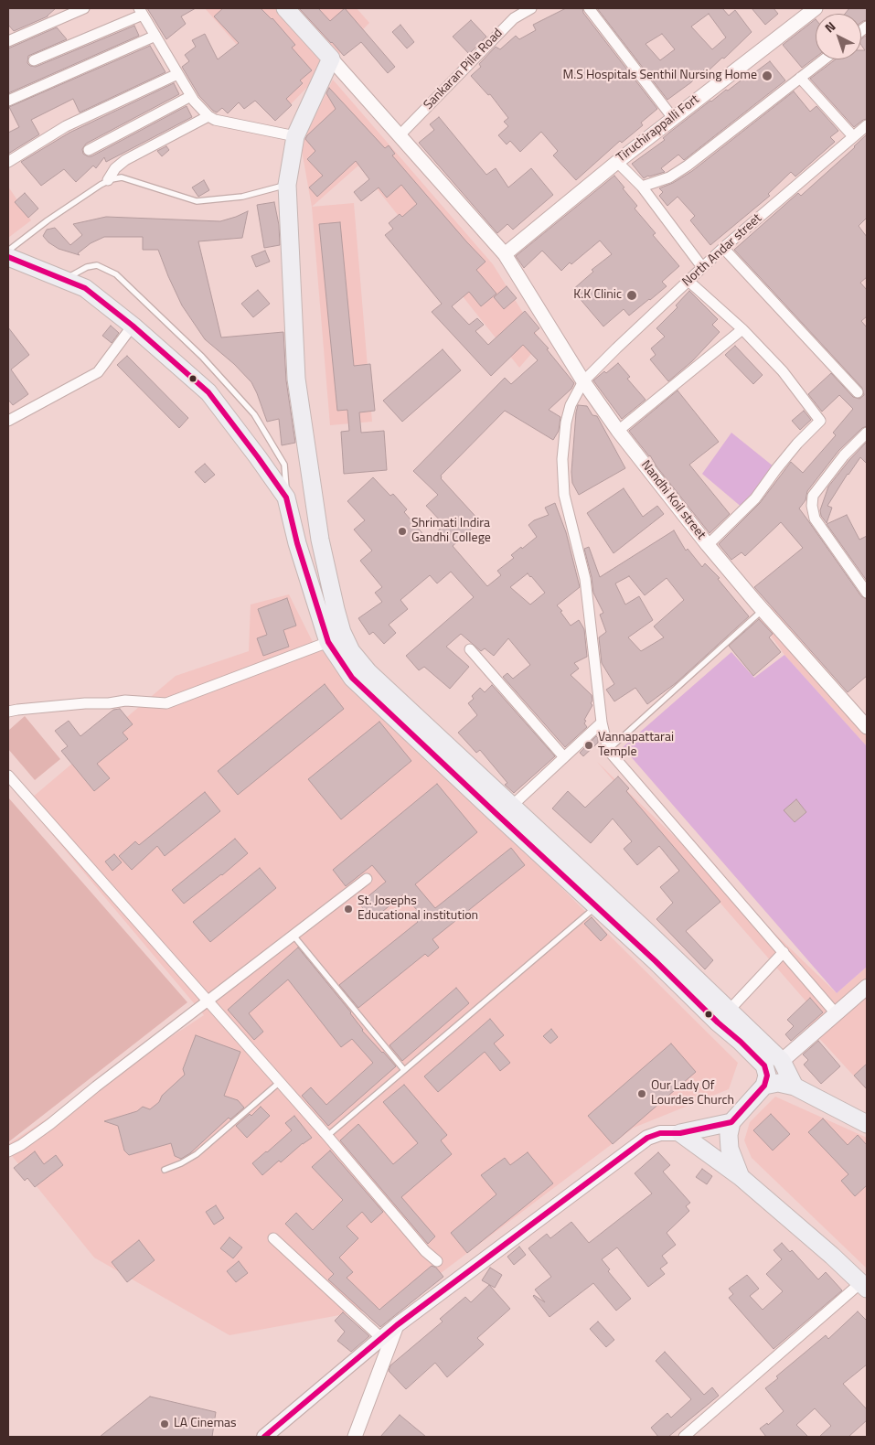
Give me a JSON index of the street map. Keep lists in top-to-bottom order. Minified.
{"streets":{"street":["Sankaran Pilla Road","Tiruchirappalli Fort","North Andar street","Nandhi Koil street"]},"crossings":[["Sankaran Pilla Road","Nandhi Koil street"],["Tiruchirappalli Fort","Nandhi Koil street"],["North Andar street","Nandhi Koil street"]],"places":["M.S Hospitals Senthil Nursing Home","K.K Clinic","Shrimati Indira Gandhi College","Vannapattarai Temple","St. Josephs Educational institution","Our Lady Of Lourdes Church","LA Cinemas"],"north":"top left"}
